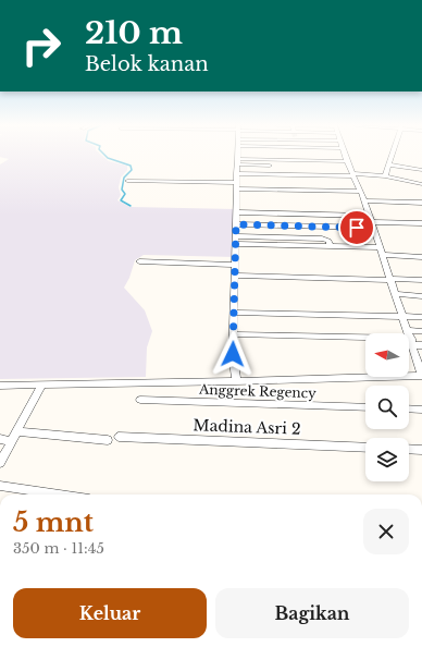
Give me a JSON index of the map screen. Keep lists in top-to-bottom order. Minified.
{"streets":{"street":["Anggrek Regency","Madina Asri 2"]},"north":"left","page":{"turn":["210 m","Belok kanan"],"heading":["5 mnt","350 m · 11:45"],"buttons":["Keluar","Bagikan"]}}
